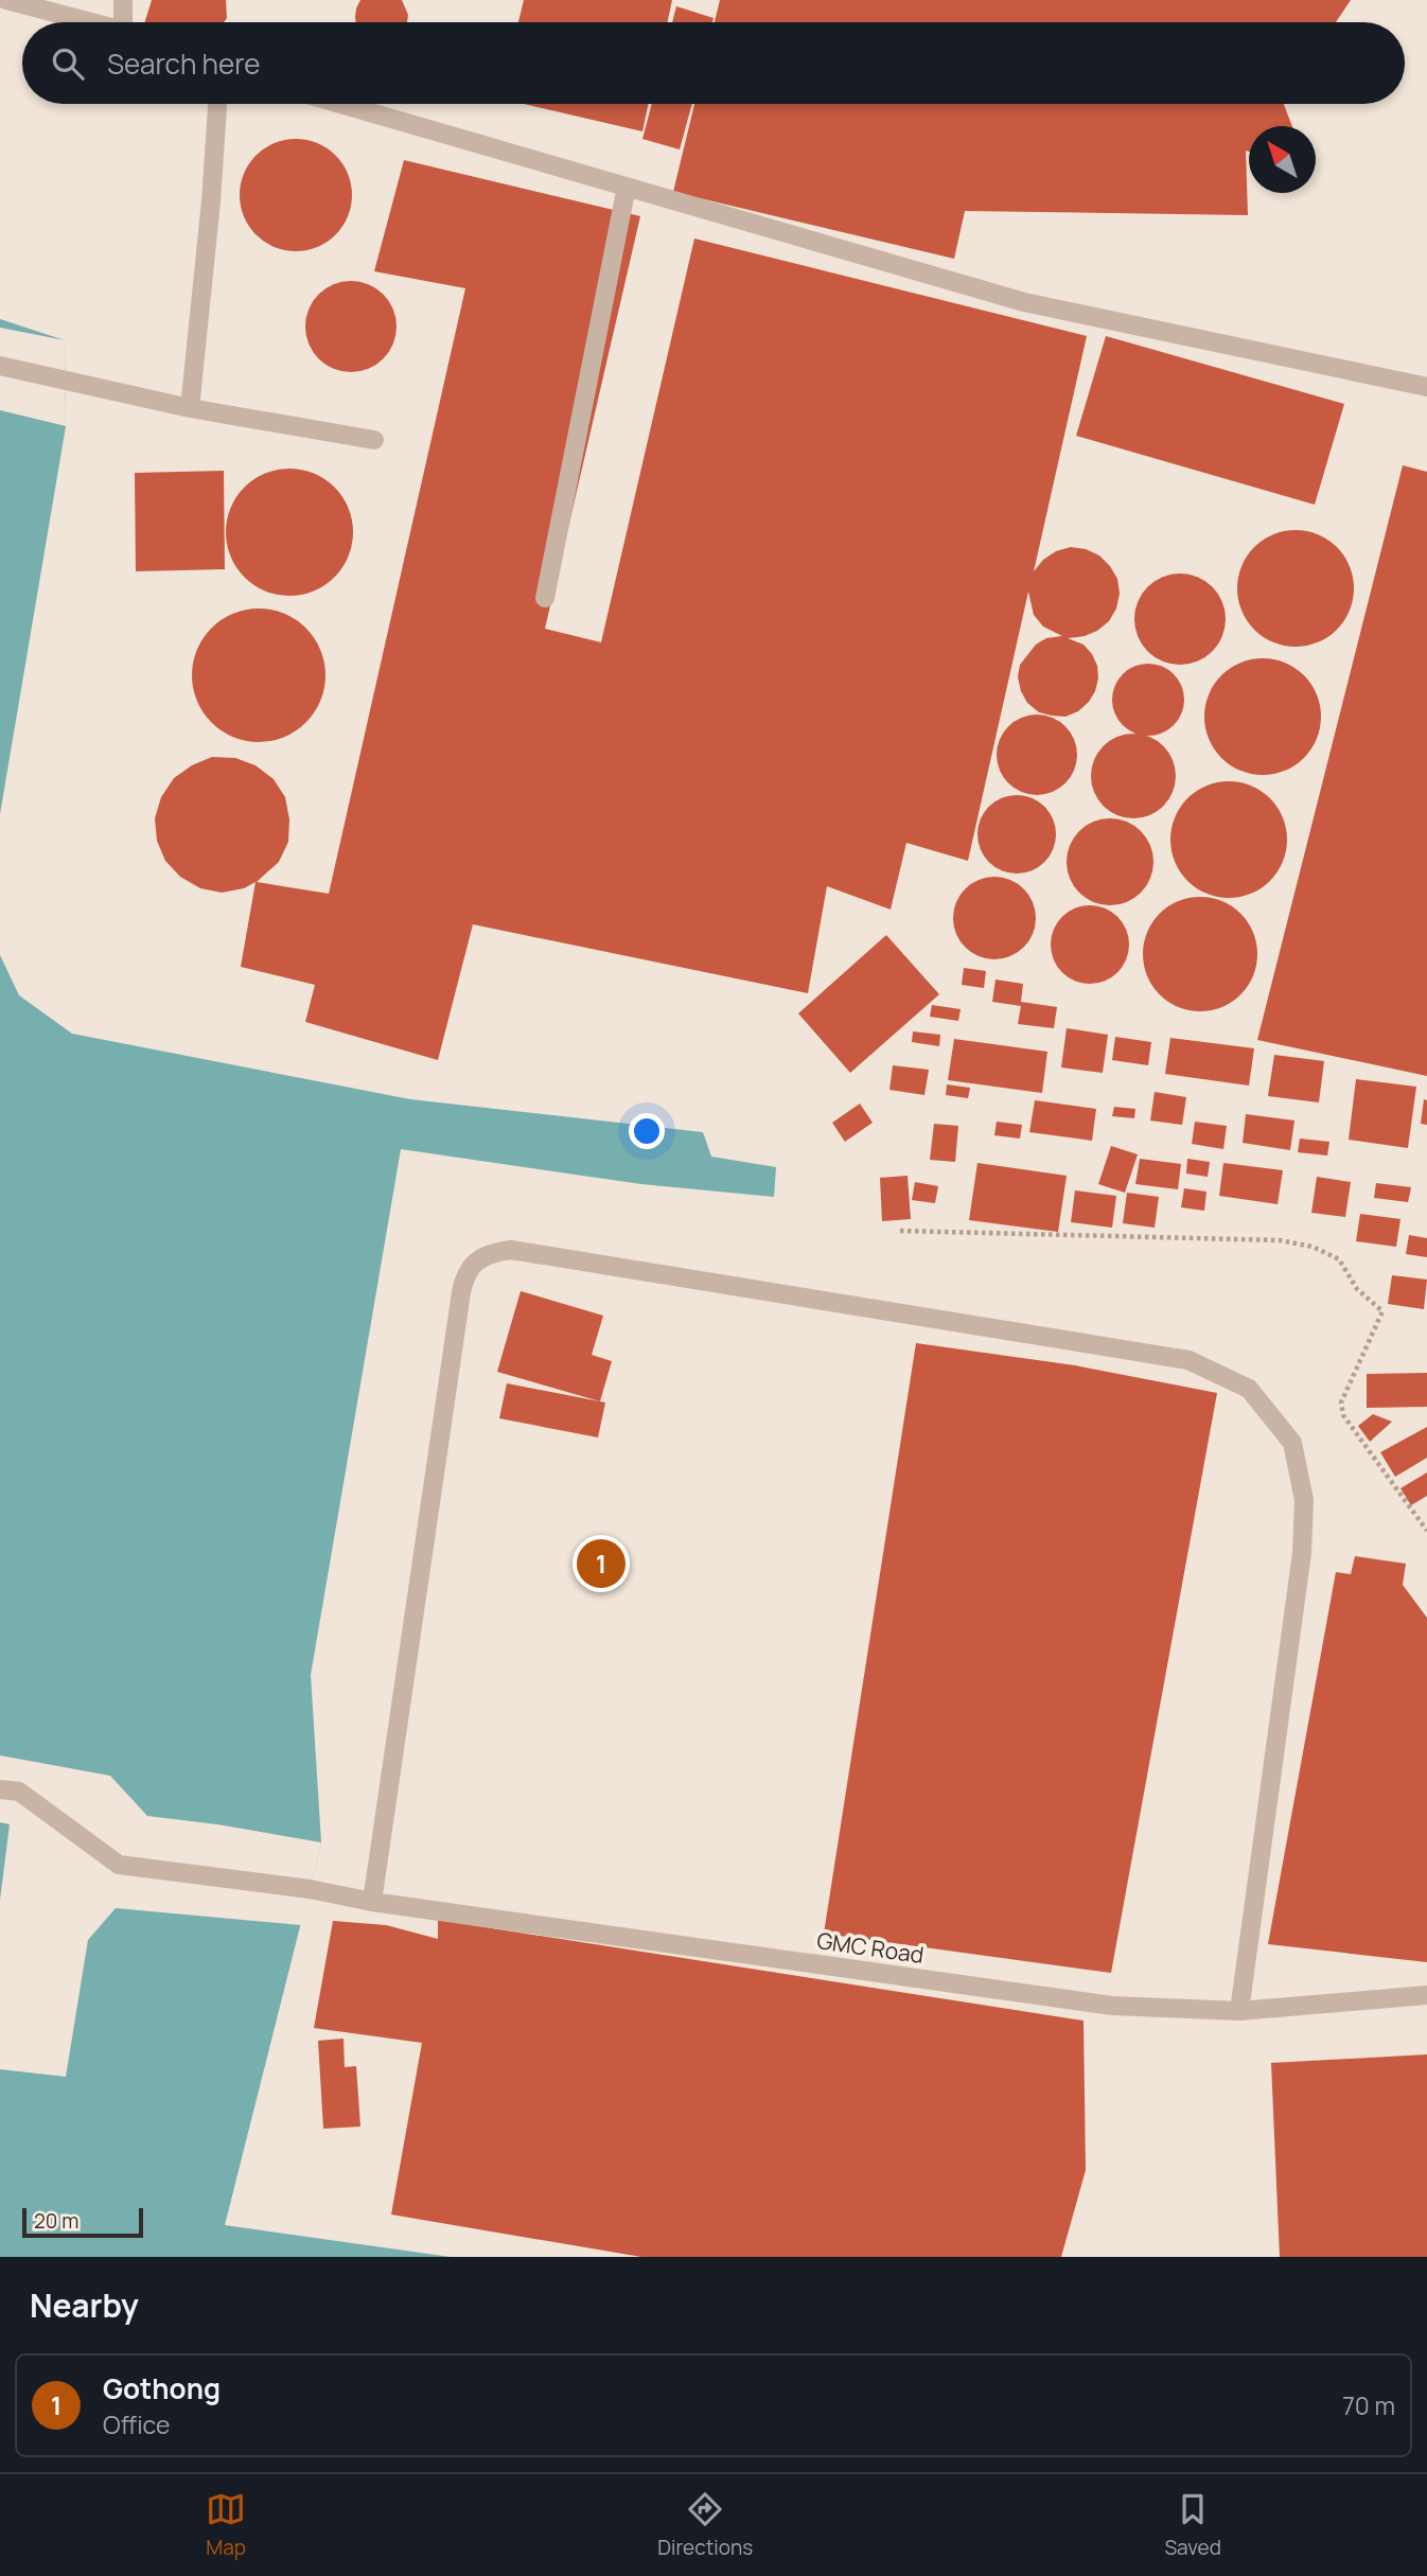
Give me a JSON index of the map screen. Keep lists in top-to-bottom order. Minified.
{"streets":{"lane":["GMC Road"]},"scale_bar":"20 m","north":"top left","page":{"search":"Search here","pins":"1","scale":"20 m","heading":"Nearby","list":[{"mark":"1","name":"Gothong","note":"Office","value":"70 m"}],"nav":["Map","Directions","Saved"]}}
